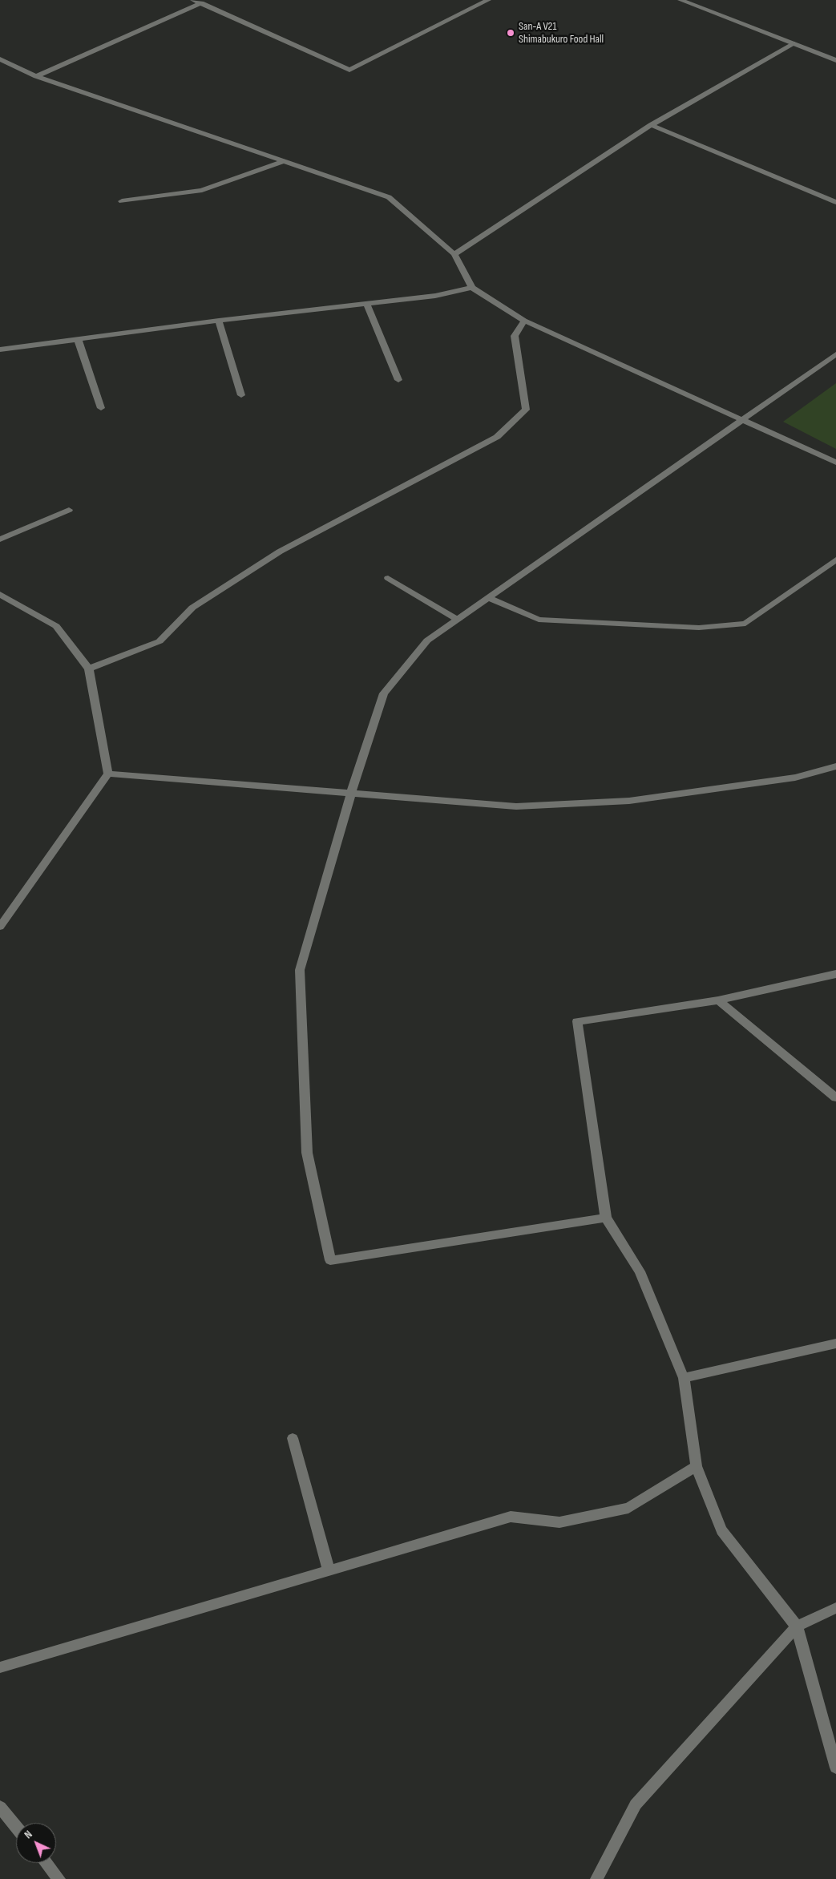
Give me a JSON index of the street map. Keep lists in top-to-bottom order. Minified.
{"places":["San-A V21 Shimabukuro Food Hall"],"north":"top left"}
